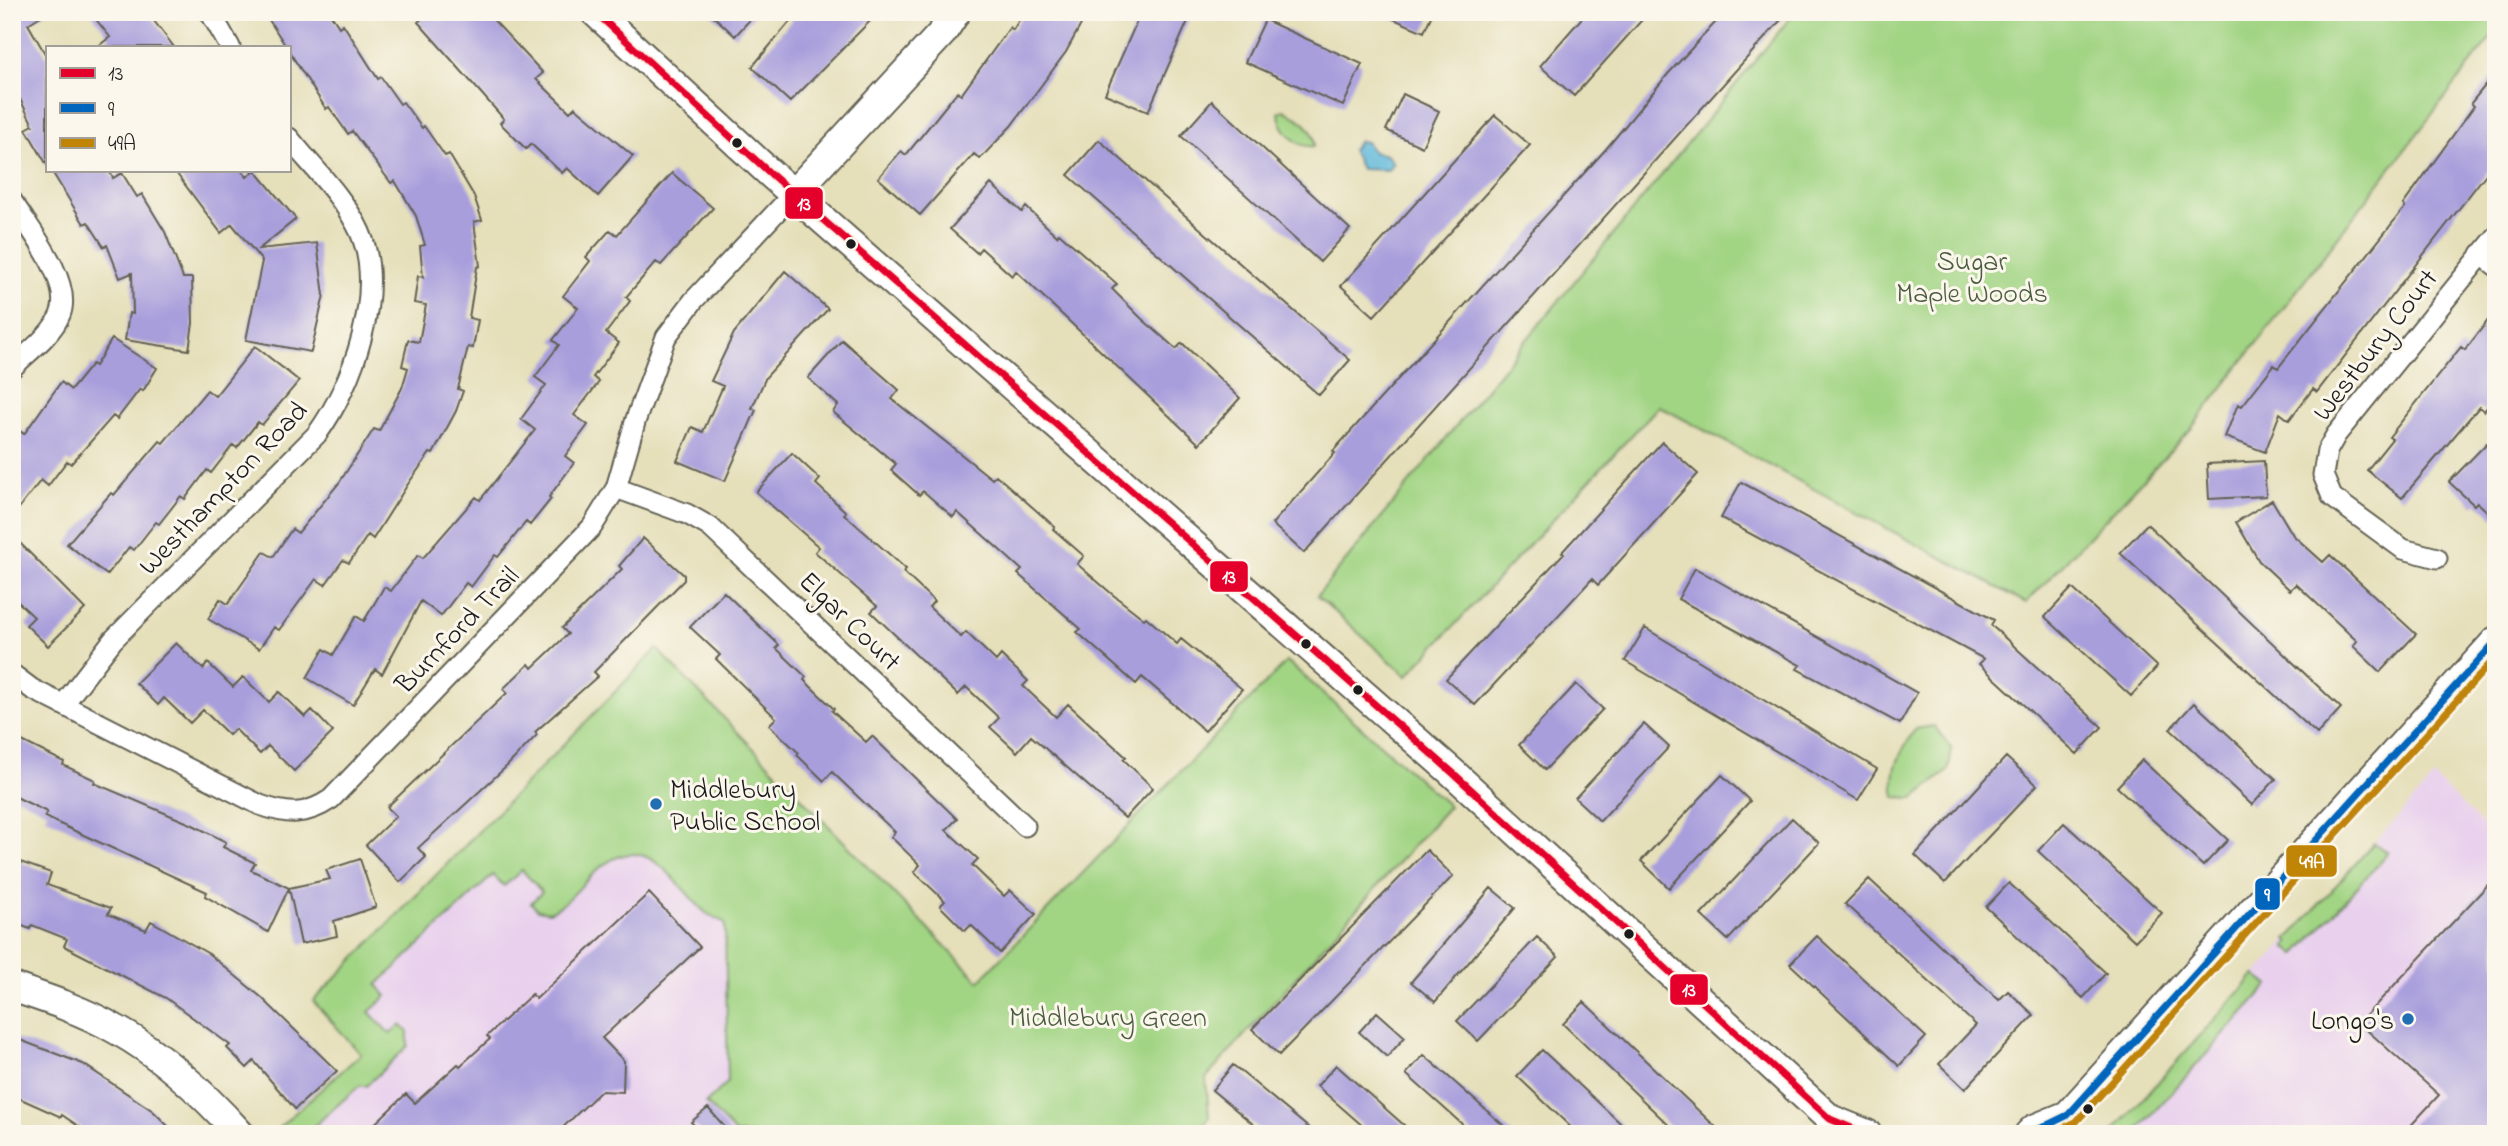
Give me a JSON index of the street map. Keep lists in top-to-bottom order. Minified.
{"streets":{"street":["Westbury Court","Westhampton Road","Elgar Court","Burnford Trail"]},"crossings":[["Westhampton Road","Burnford Trail"],["Elgar Court","Burnford Trail"]],"parks":["Sugar Maple Woods","Middlebury Green"],"places":["Middlebury Public School","Longo's"],"lines":["transit line 13","transit line 9","transit line 49A"],"legend":["13","9","49A"]}
